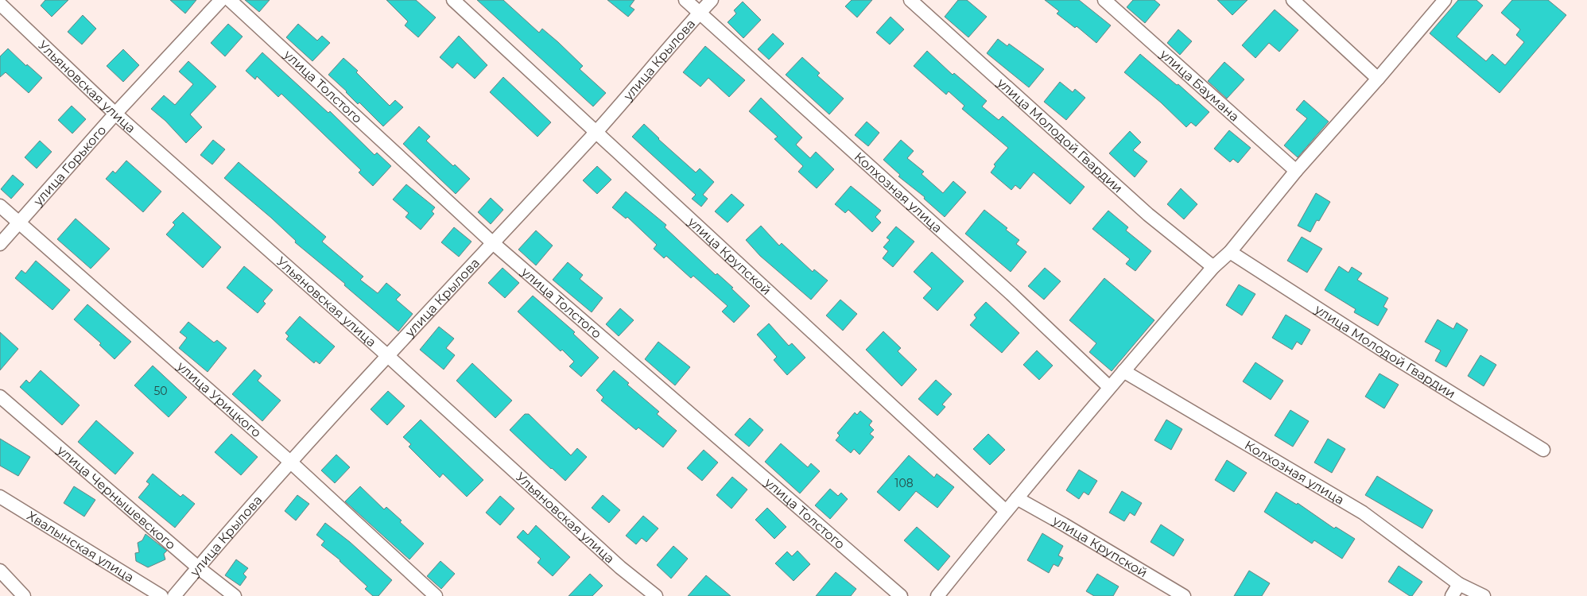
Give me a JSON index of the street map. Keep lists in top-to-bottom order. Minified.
{"streets":{"street":["улица Крылова","улица Баумана","улица Толстого","Ульяновская улица","улица Молодой Гвардии","улица Горького","Колхозная улица","улица Крупской","улица Урицкого","улица Чернышевского","Хвалынская улица"]},"crossings":[["улица Крылова","улица Толстого"],["улица Крылова","Ульяновская улица"],["улица Крылова","Колхозная улица"],["улица Крылова","улица Крупской"],["улица Крылова","улица Урицкого"],["улица Крылова","улица Чернышевского"],["Ульяновская улица","улица Горького"],["улица Горького","улица Урицкого"]],"house_numbers":["50","108"]}
